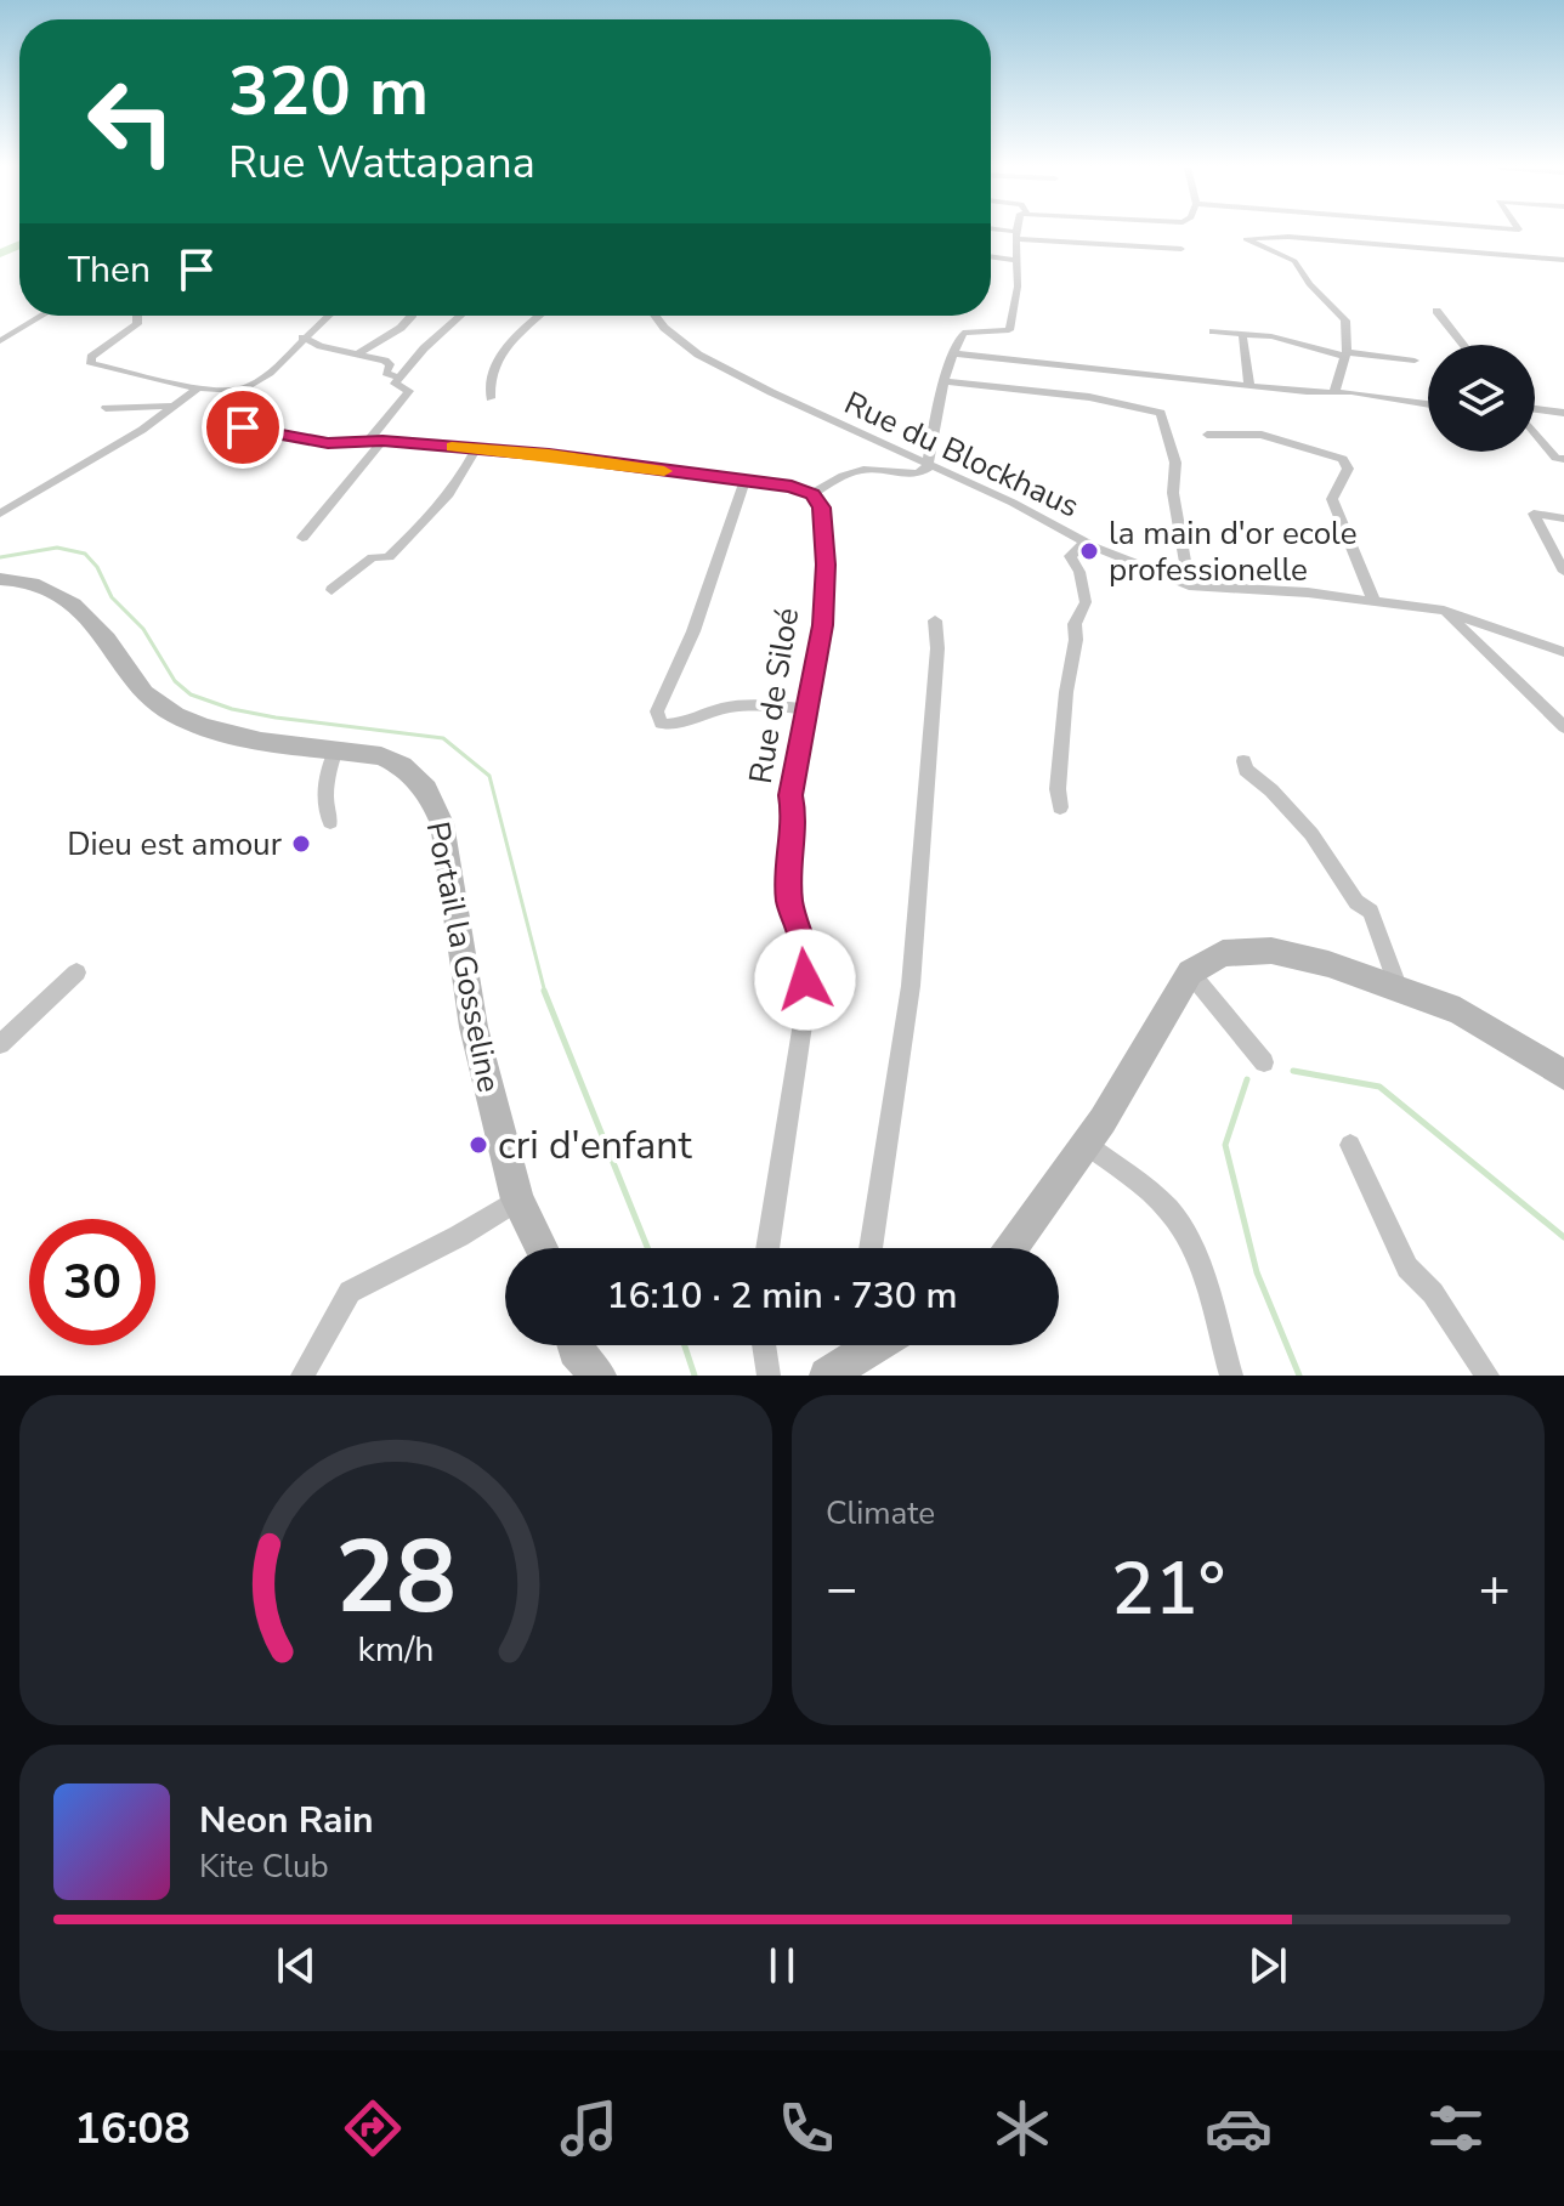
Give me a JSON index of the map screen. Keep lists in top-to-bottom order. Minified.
{"streets":{"street":["Rue du Blockhaus","Rue de Siloé","Portail la Gosseline"]},"places":["la main d'or ecole professionelle","Dieu est amour","cri d'enfant"],"page":{"turn":["320 m","Rue Wattapana"],"then":"Then","limit":"30","trip":"16:10 · 2 min · 730 m","tile":"Climate","heat":["−","21°","+"],"song":["Neon Rain","Kite Club"],"tabs":"16:08","gauge":["28","km/h"]}}
